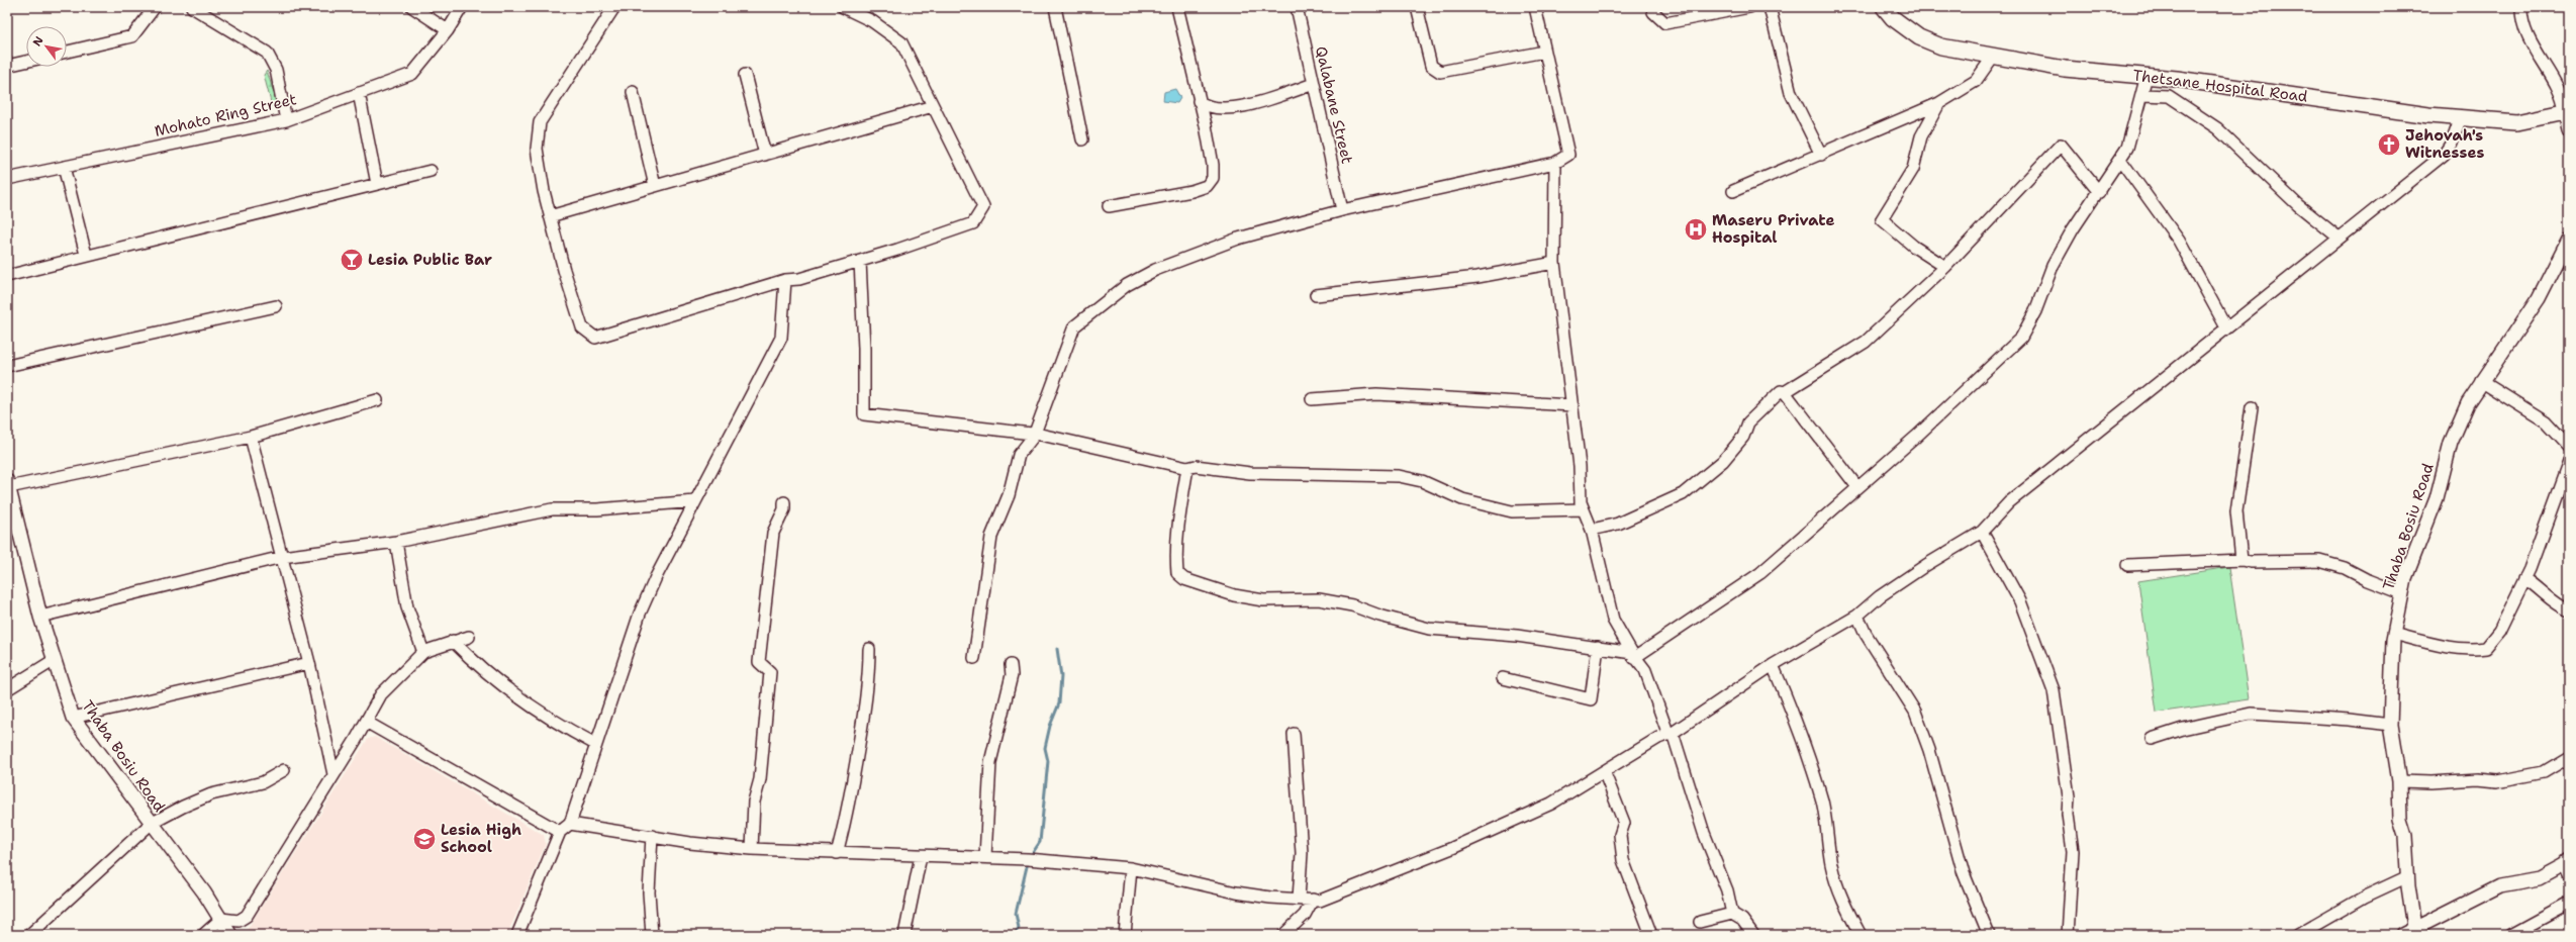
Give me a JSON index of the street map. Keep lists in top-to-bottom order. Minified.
{"streets":{"main road":["Thetsane Hospital Road"],"street":["Qalabane Street","Mohato Ring Street","Thaba Bosiu Road"]},"places":{"church":["Jehovah's Witnesses"],"hospital":["Maseru Private Hospital"],"bar":["Lesia Public Bar"],"school or university":["Lesia High School"]},"north":"top left"}
